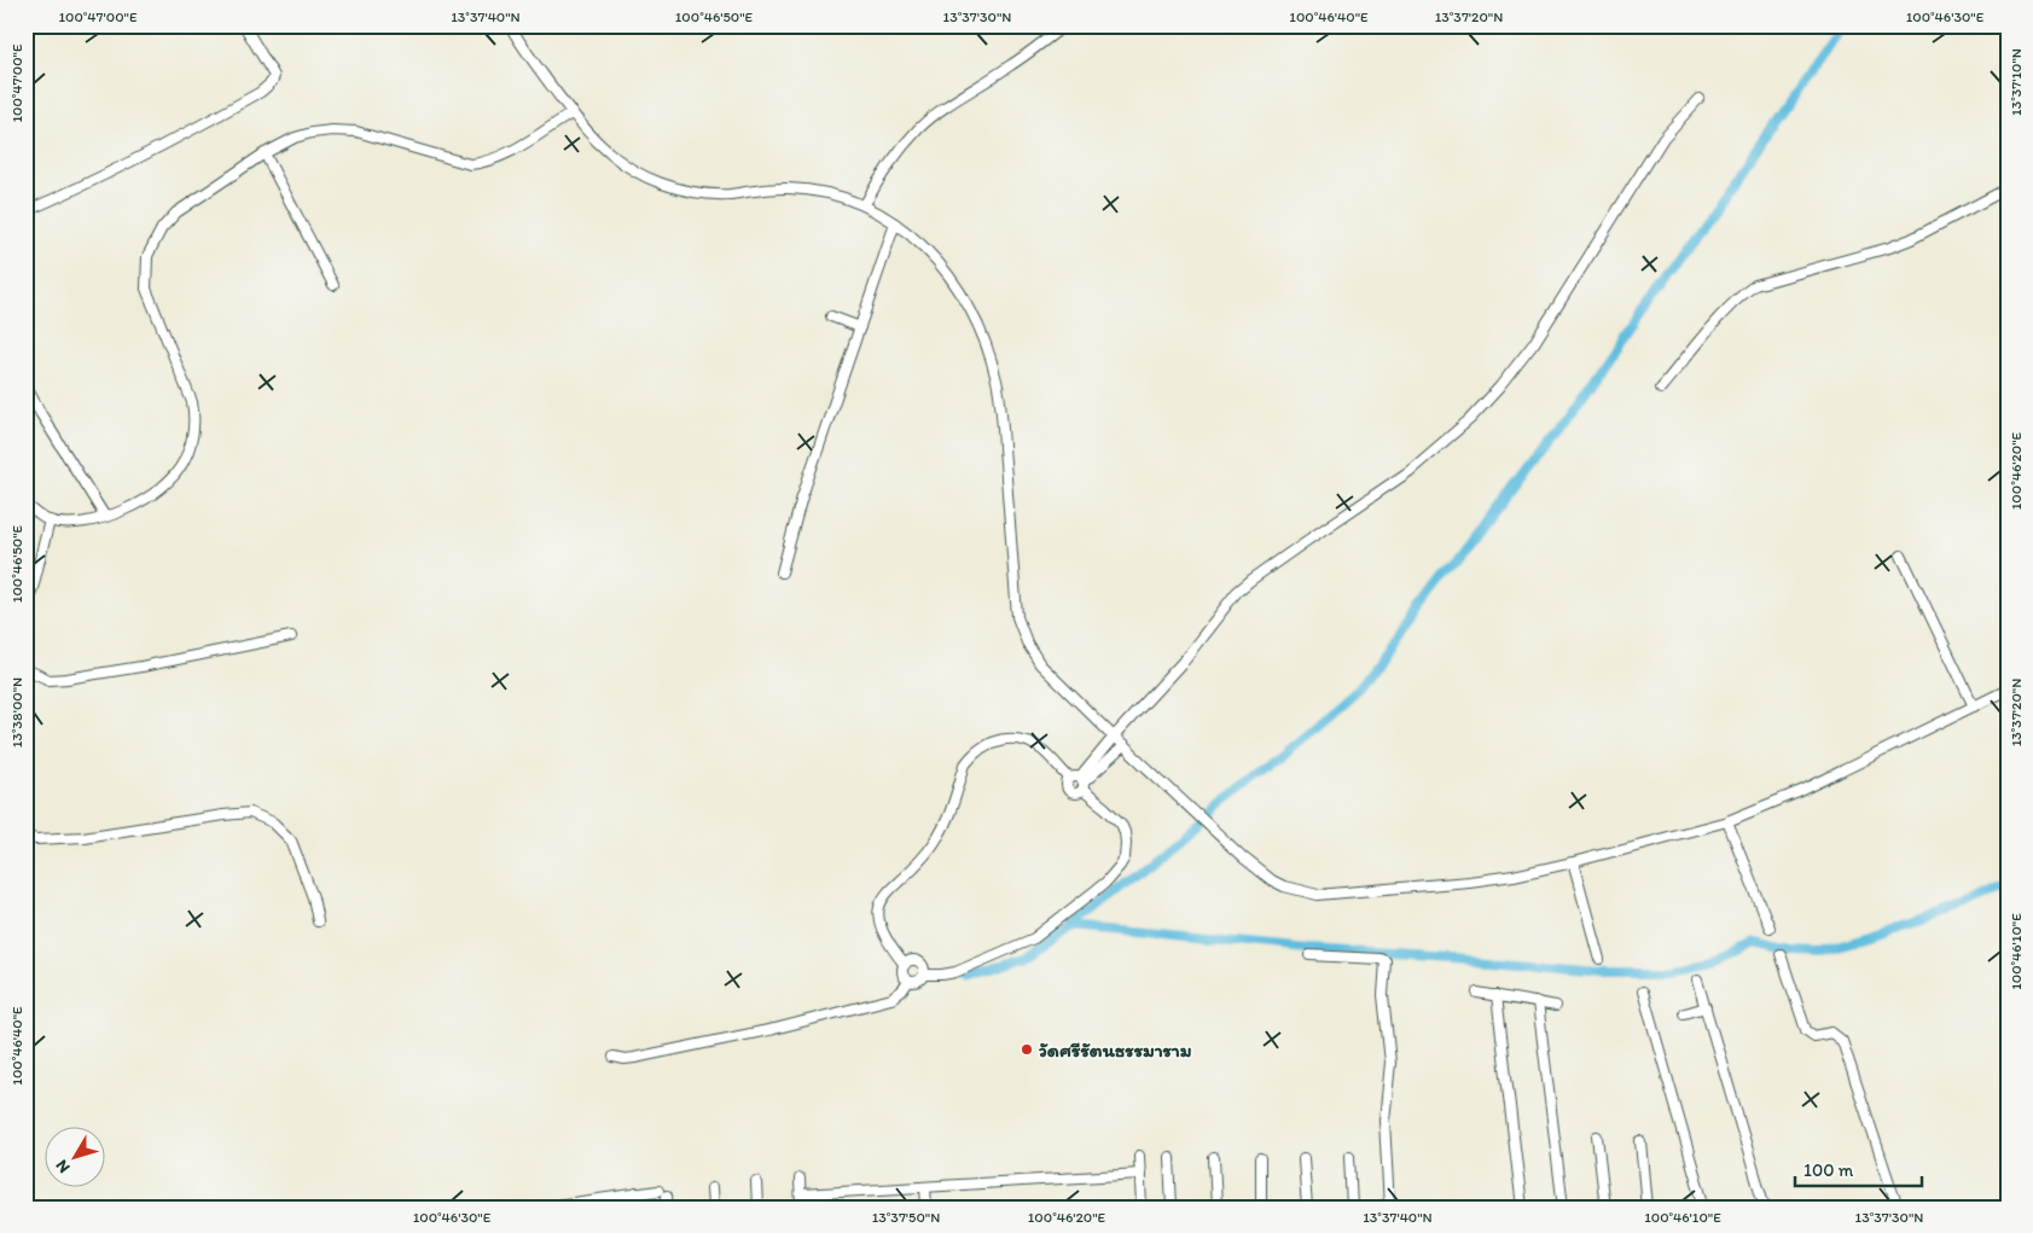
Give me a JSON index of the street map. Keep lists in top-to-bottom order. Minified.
{"places":["วัดศรีรัตนธรรมาราม"],"scale_bar":"100 m","north":"bottom left","coordinates":["100°47'00\"E","13°37'40\"N","100°46'50\"E","13°37'30\"N","100°46'40\"E","13°37'20\"N","100°46'30\"E","13°37'10\"N","100°46'20\"E","13°38'00\"N","100°46'10\"E","13°37'50\"N"]}
